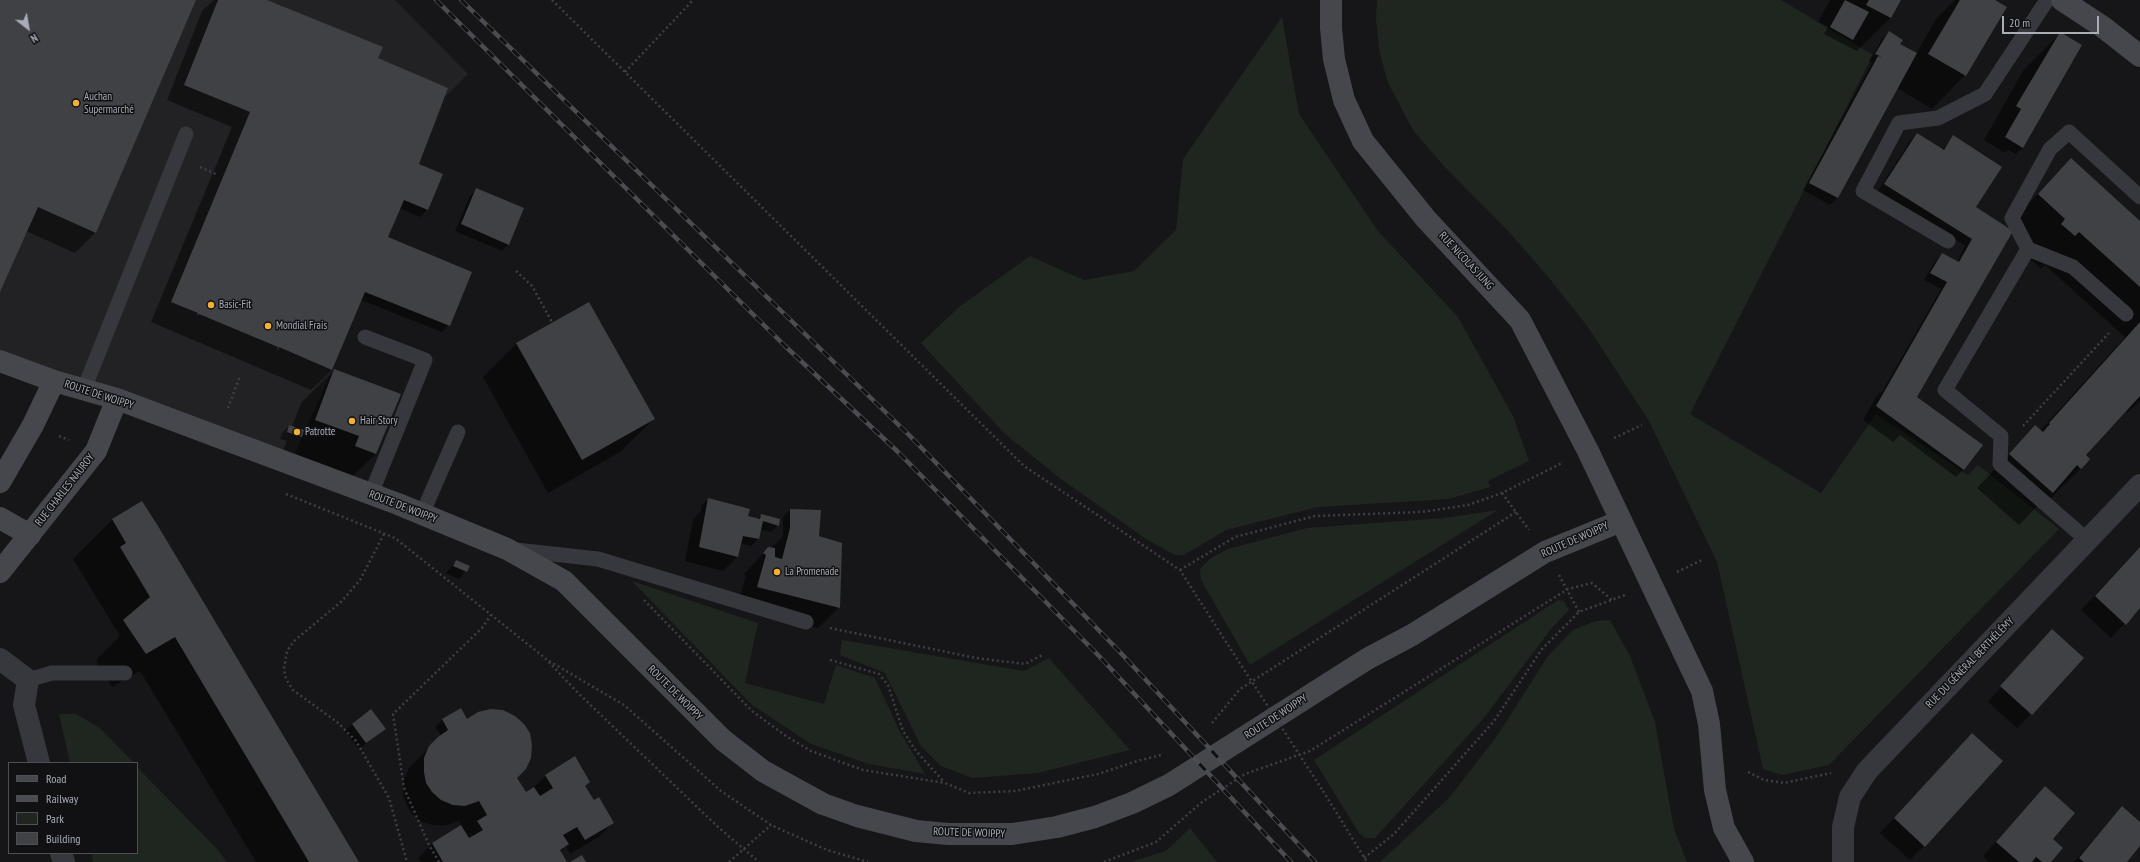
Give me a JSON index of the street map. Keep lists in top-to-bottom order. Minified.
{"streets":{"main road":["RUE NICOLAS JUNG","ROUTE DE WOIPPY","RUE CHARLES NAUROY"],"street":["RUE DU GÉNÉRAL BERTHÉLÉMY"]},"crossings":[["RUE NICOLAS JUNG","ROUTE DE WOIPPY"],["ROUTE DE WOIPPY","RUE CHARLES NAUROY"]],"places":["Auchan Supermarché","Basic-Fit","Mondial Frais","Hair Story","Patrotte","La Promenade"],"legend":["Road","Railway","Park","Building"],"scale_bar":"20 m","north":"bottom right"}
